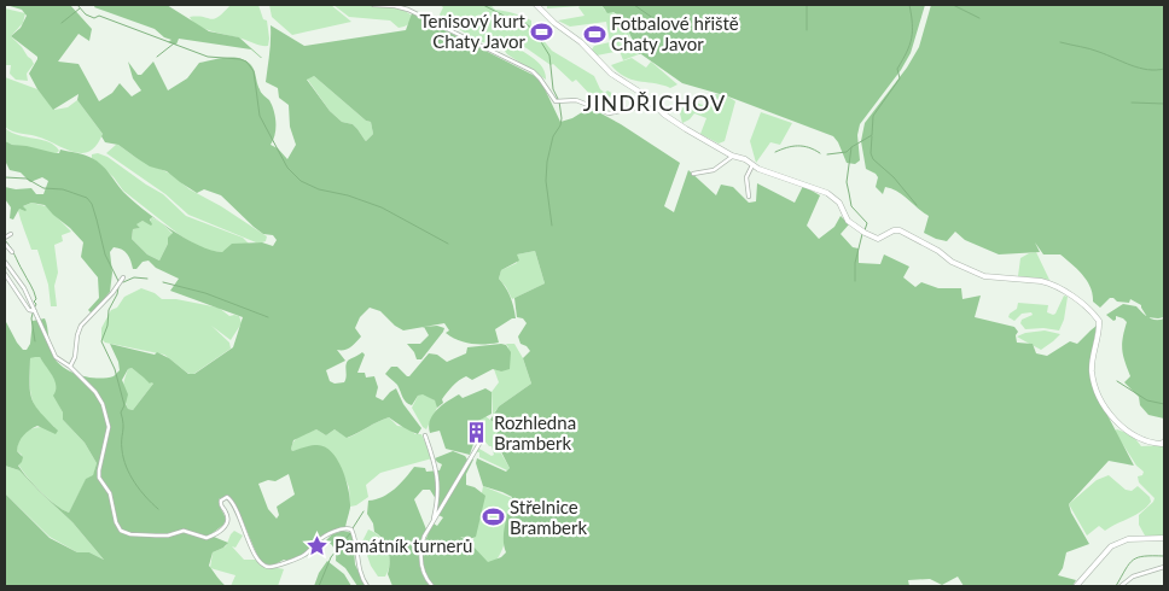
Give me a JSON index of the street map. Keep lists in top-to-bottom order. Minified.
{"districts":["JINDŘICHOV"],"places":{"sports":["Tenisový kurt Chaty Javor","Fotbalové hřiště Chaty Javor","Střelnice Bramberk"],"building":["Rozhledna Bramberk"],"place":["Památník turnerů"]}}
